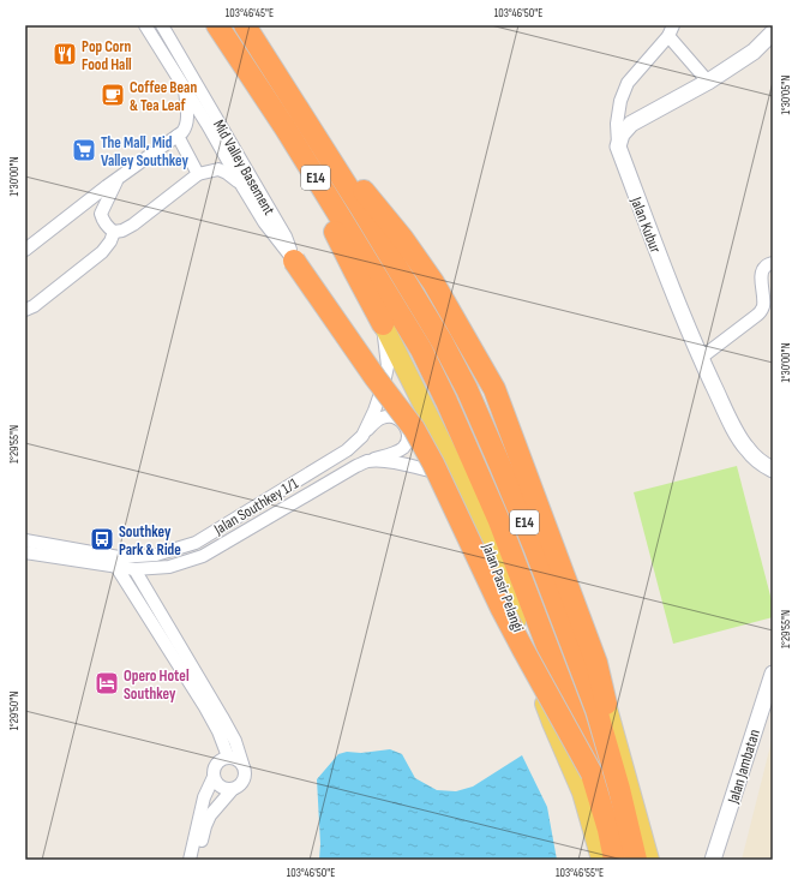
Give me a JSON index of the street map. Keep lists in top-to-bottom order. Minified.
{"streets":{"highway":["E14"],"main road":["Jalan Pasir Pelangi"],"street":["Mid Valley Basement","Jalan Kubur","Jalan Southkey 1/1","Jalan Jambatan"]},"crossings":[["Jalan Southkey 1/1","Jalan Pasir Pelangi"]],"places":{"restaurant":["Pop Corn Food Hall"],"cafe":["Coffee Bean & Tea Leaf"],"supermarket":["The Mall, Mid Valley Southkey"],"bus stop":["Southkey Park & Ride"],"hotel":["Opero Hotel Southkey"]},"coordinates":["103°46'45\"E","103°46'50\"E","1°30'05\"N","1°30'00\"N","1°29'55\"N","1°29'50\"N","103°46'55\"E"]}
